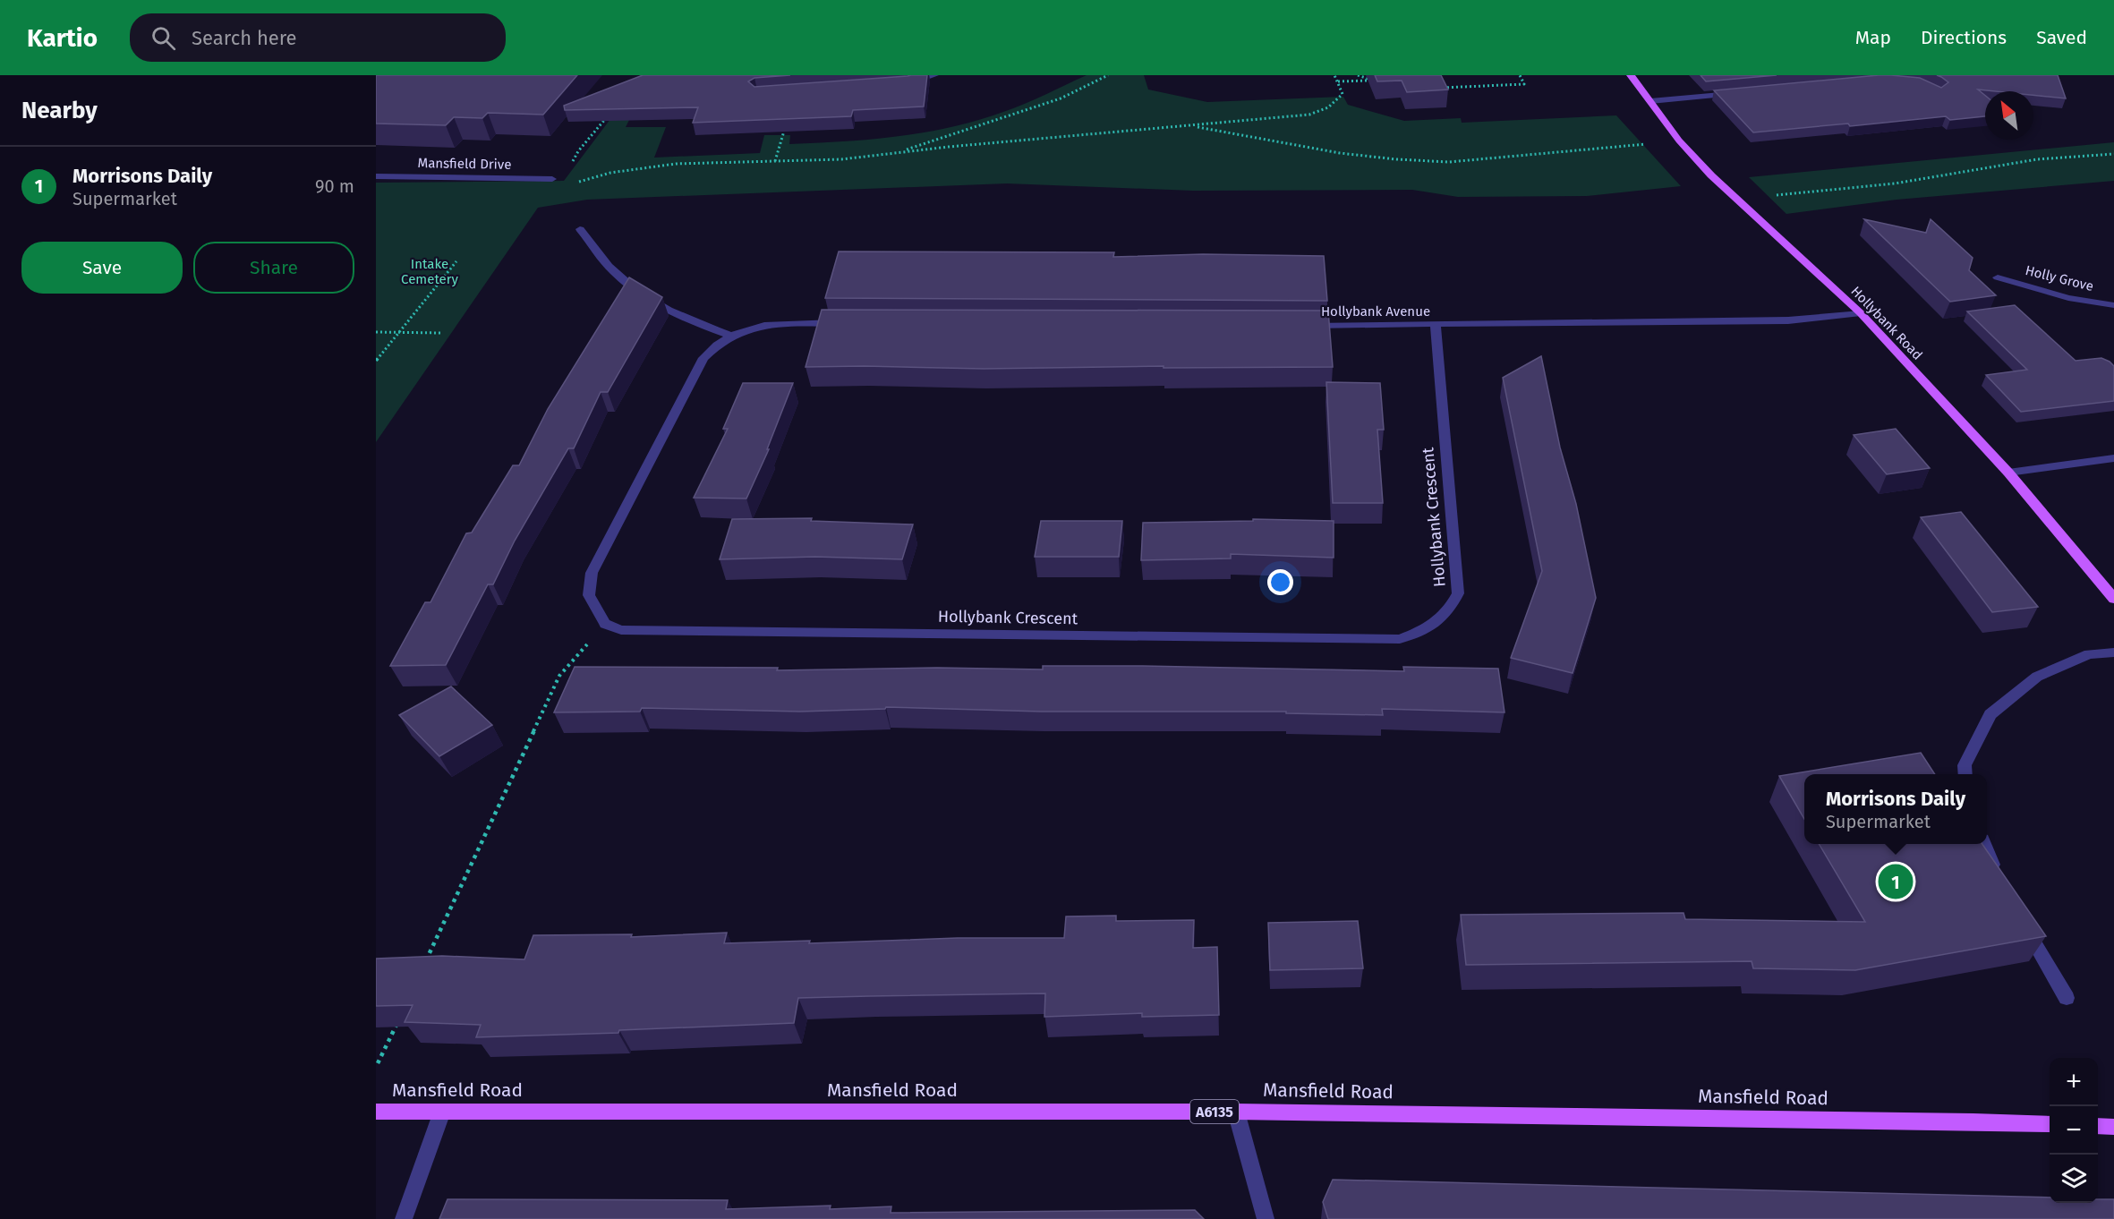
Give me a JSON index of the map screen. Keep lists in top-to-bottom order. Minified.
{"streets":{"main road":["Hollybank Road","Mansfield Road","A6135"],"street":["Mansfield Drive","Holly Grove","Hollybank Avenue","Hollybank Crescent"]},"crossings":[["Hollybank Avenue","Hollybank Road"],["Hollybank Avenue","Hollybank Crescent"]],"parks":["Intake Cemetery"],"north":"top left","page":{"header":"Kartio","search":"Search here","nav":["Map","Directions","Saved"],"heading":"Nearby","list":[{"mark":"1","name":"Morrisons Daily","note":"Supermarket","value":"90 m"}],"buttons":["Save","Share"],"popup":["Morrisons Daily","Supermarket"],"pins":"1","map_buttons":["+","−"]}}
